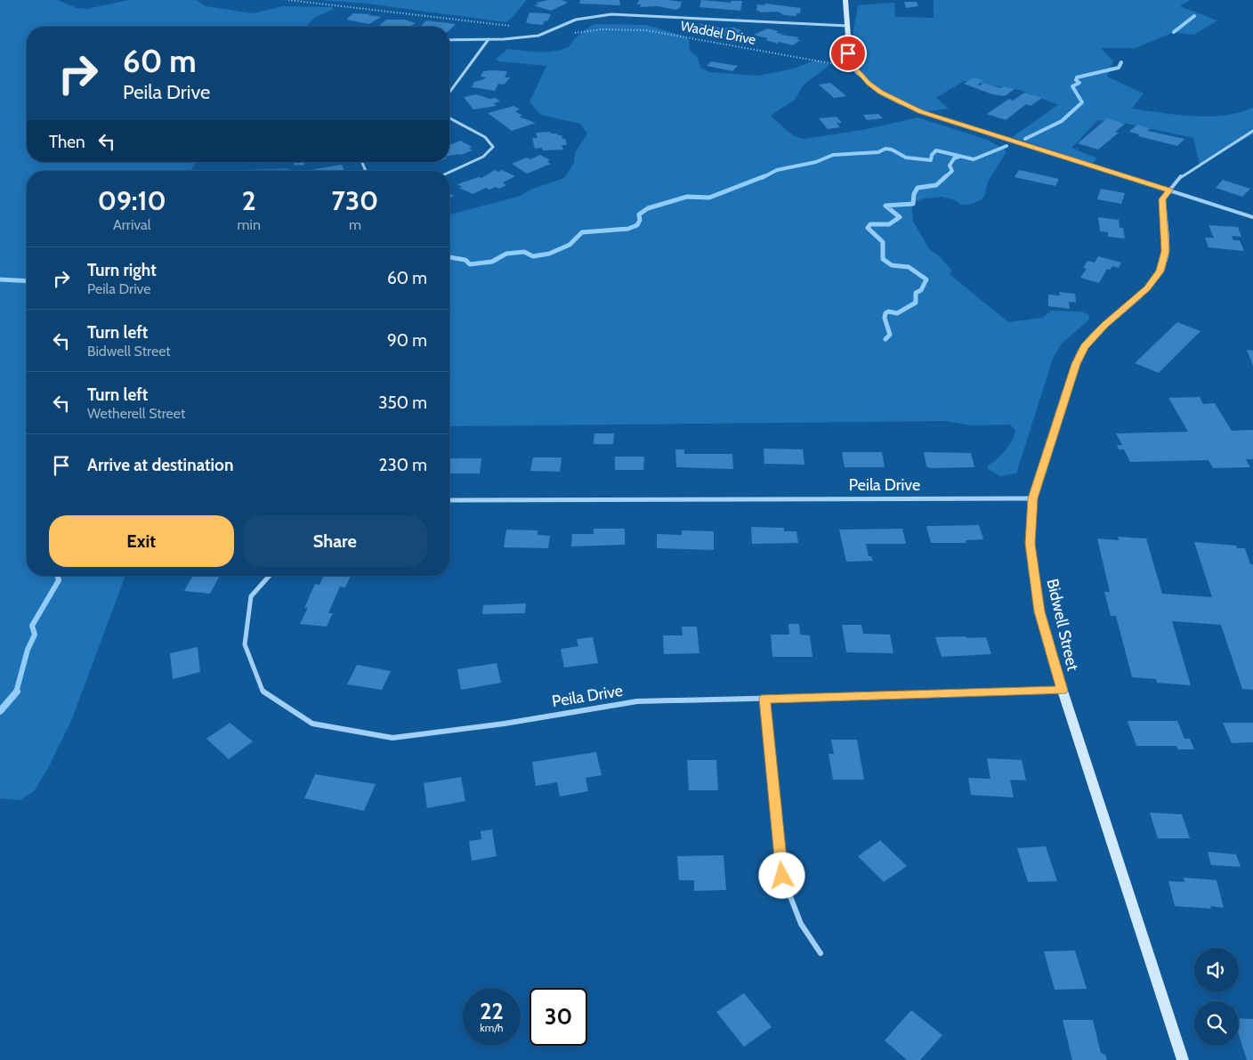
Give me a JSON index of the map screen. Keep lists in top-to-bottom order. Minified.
{"streets":{"street":["Peila Drive","Bidwell Street"],"path":["Waddel Drive"]},"crossings":[["Peila Drive","Bidwell Street"]],"page":{"turn":["60 m","Peila Drive"],"then":"Then","eta":["09:10","Arrival","2","min","730","m"],"list":[{"name":"Turn right","note":"Peila Drive","value":"60 m"},{"name":"Turn left","note":"Bidwell Street","value":"90 m"},{"name":"Turn left","note":"Wetherell Street","value":"350 m"},{"name":"Arrive at destination","value":"230 m"}],"buttons":["Exit","Share"],"speed":"22 km/h","limit":"30"}}
